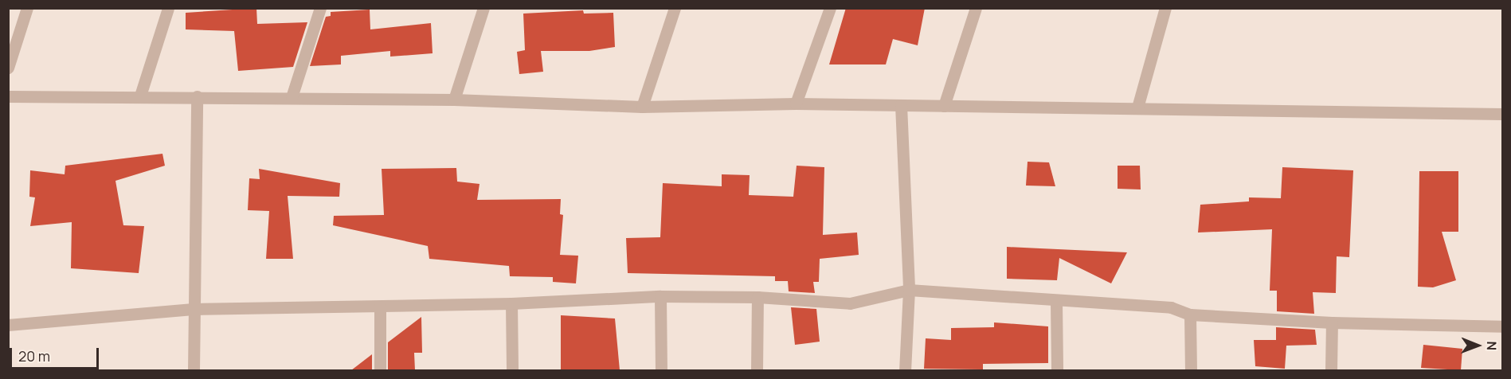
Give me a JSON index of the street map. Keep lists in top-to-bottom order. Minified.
{"scale_bar":"20 m","north":"right"}
